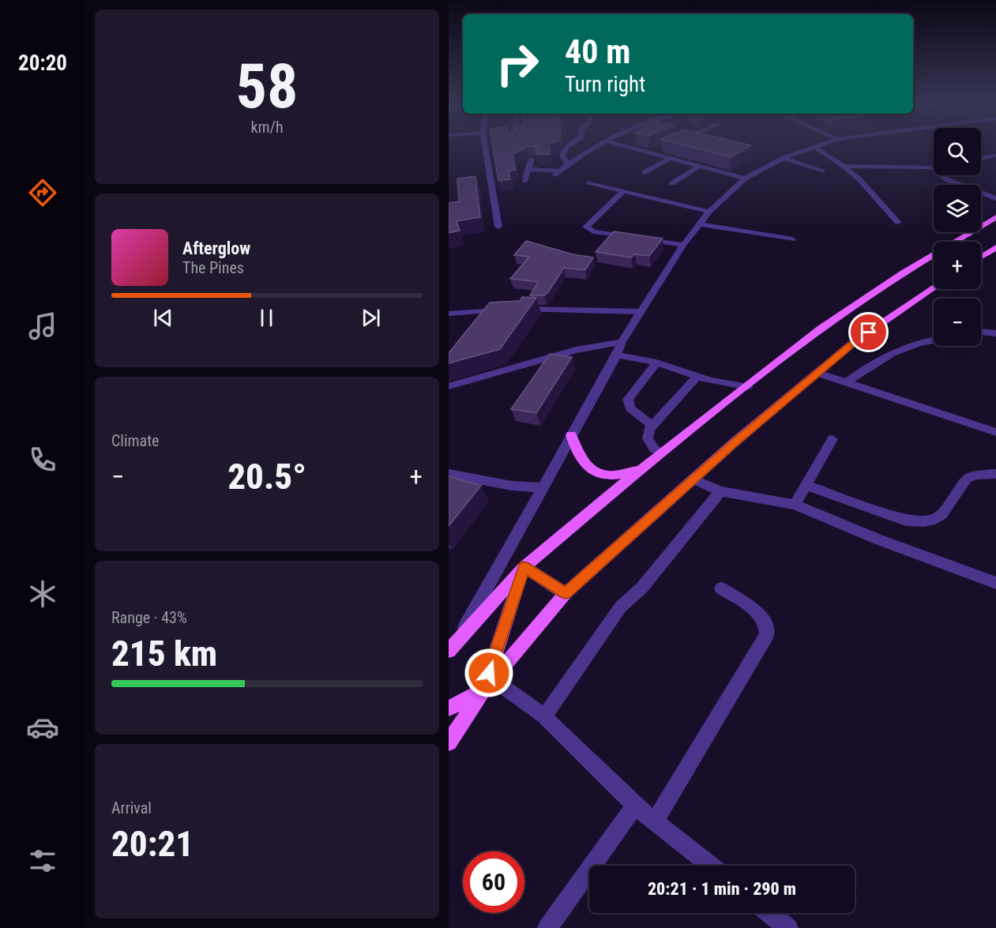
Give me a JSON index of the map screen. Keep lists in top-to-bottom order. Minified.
{"page":{"tabs":"20:20","tile":[["58","km/h"],"Climate",["Range · 43%","215 km"],["Arrival","20:21"]],"turn":["40 m","Turn right"],"map_buttons":["+","−"],"song":["Afterglow","The Pines"],"heat":["−","20.5°","+"],"limit":"60","trip":"20:21 · 1 min · 290 m"}}
